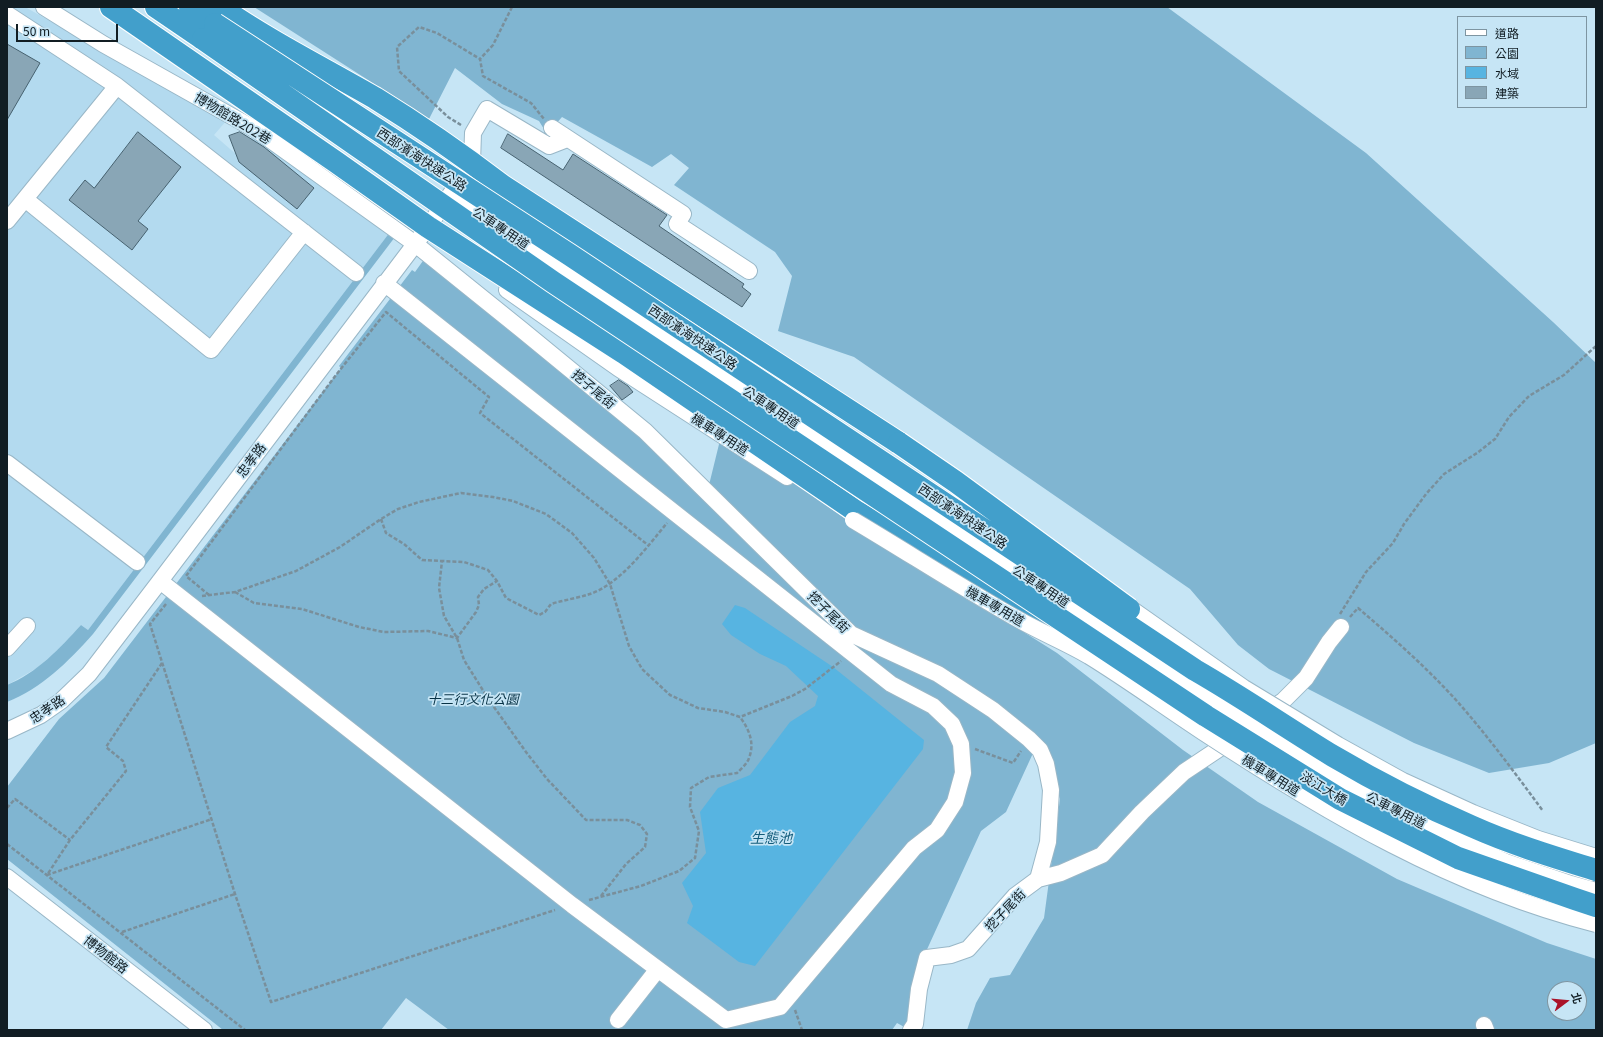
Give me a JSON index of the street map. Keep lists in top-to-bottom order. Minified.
{"streets":{"highway":["西部濱海快速公路","淡江大橋"],"street":["博物館路202巷","公車專用道","挖子尾街","機車專用道","忠孝路","博物館路"]},"crossings":[["博物館路202巷","挖子尾街"],["博物館路202巷","忠孝路"],["西部濱海快速公路","淡江大橋"],["公車專用道","忠孝路"],["挖子尾街","忠孝路"]],"water":["生態池"],"parks":["十三行文化公園"],"legend":["道路","公園","水域","建築"],"scale_bar":"50 m","north":"right"}
